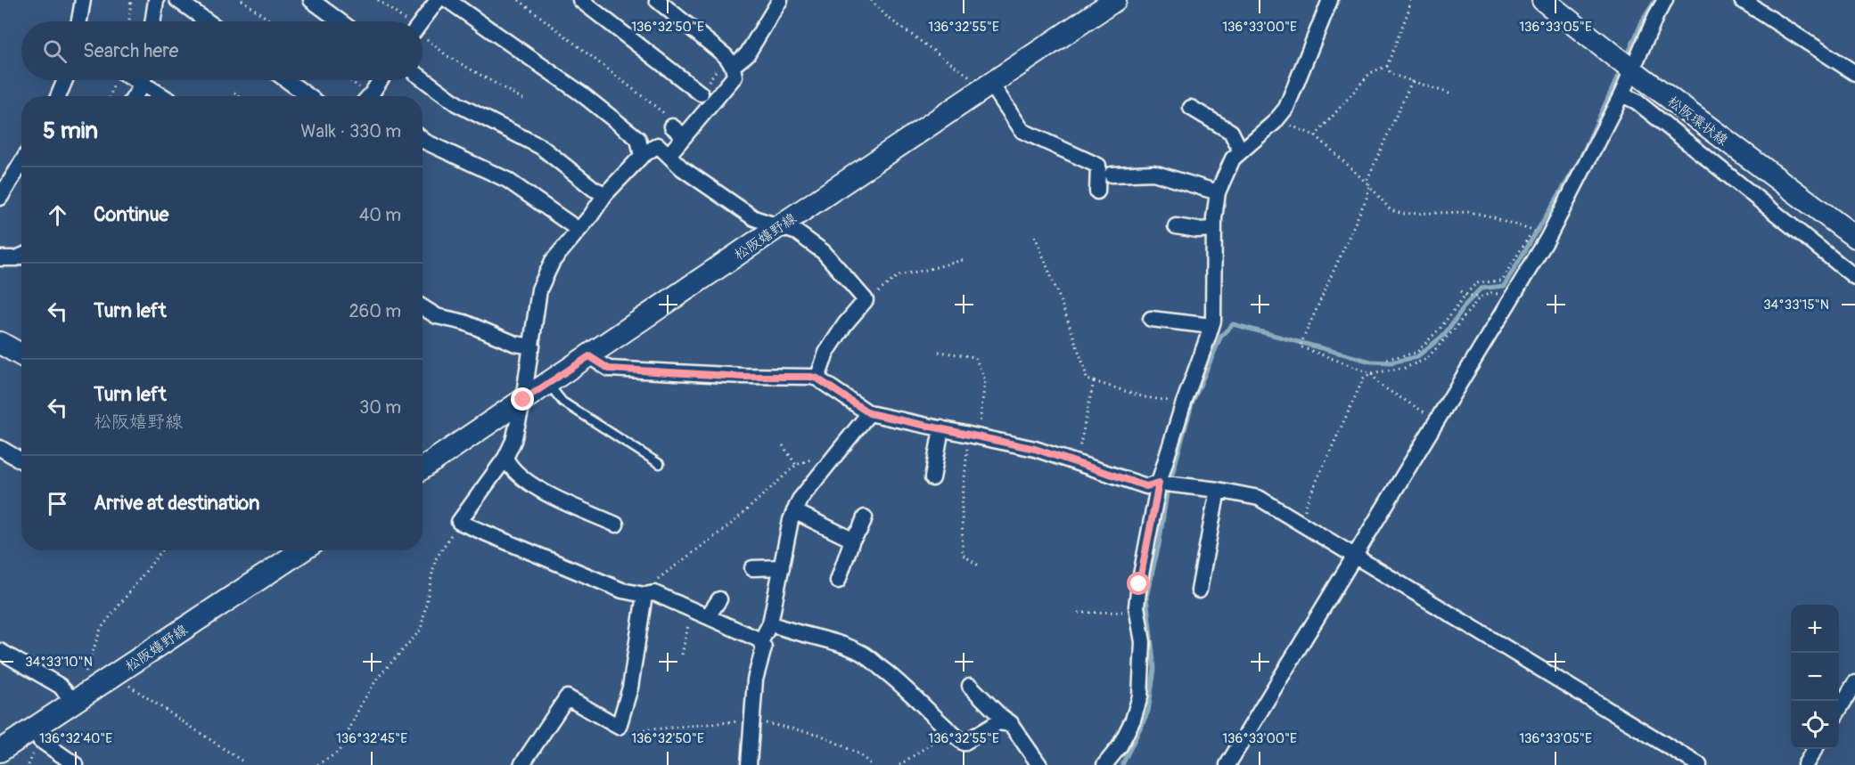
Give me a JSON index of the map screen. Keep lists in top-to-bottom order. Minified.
{"streets":{"main road":["松阪環状線","松阪嬉野線"]},"page":{"search":"Search here","heading":["5 min","Walk · 330 m"],"list":[["Continue","40 m"],["Turn left","260 m"],["Turn left","松阪嬉野線","30 m"],"Arrive at destination"],"map_buttons":["+","−"]},"coordinates":["136°32'50\"E","136°32'55\"E","136°33'00\"E","136°33'05\"E","34°33'15\"N","34°33'10\"N","136°32'40\"E","136°32'45\"E"]}
